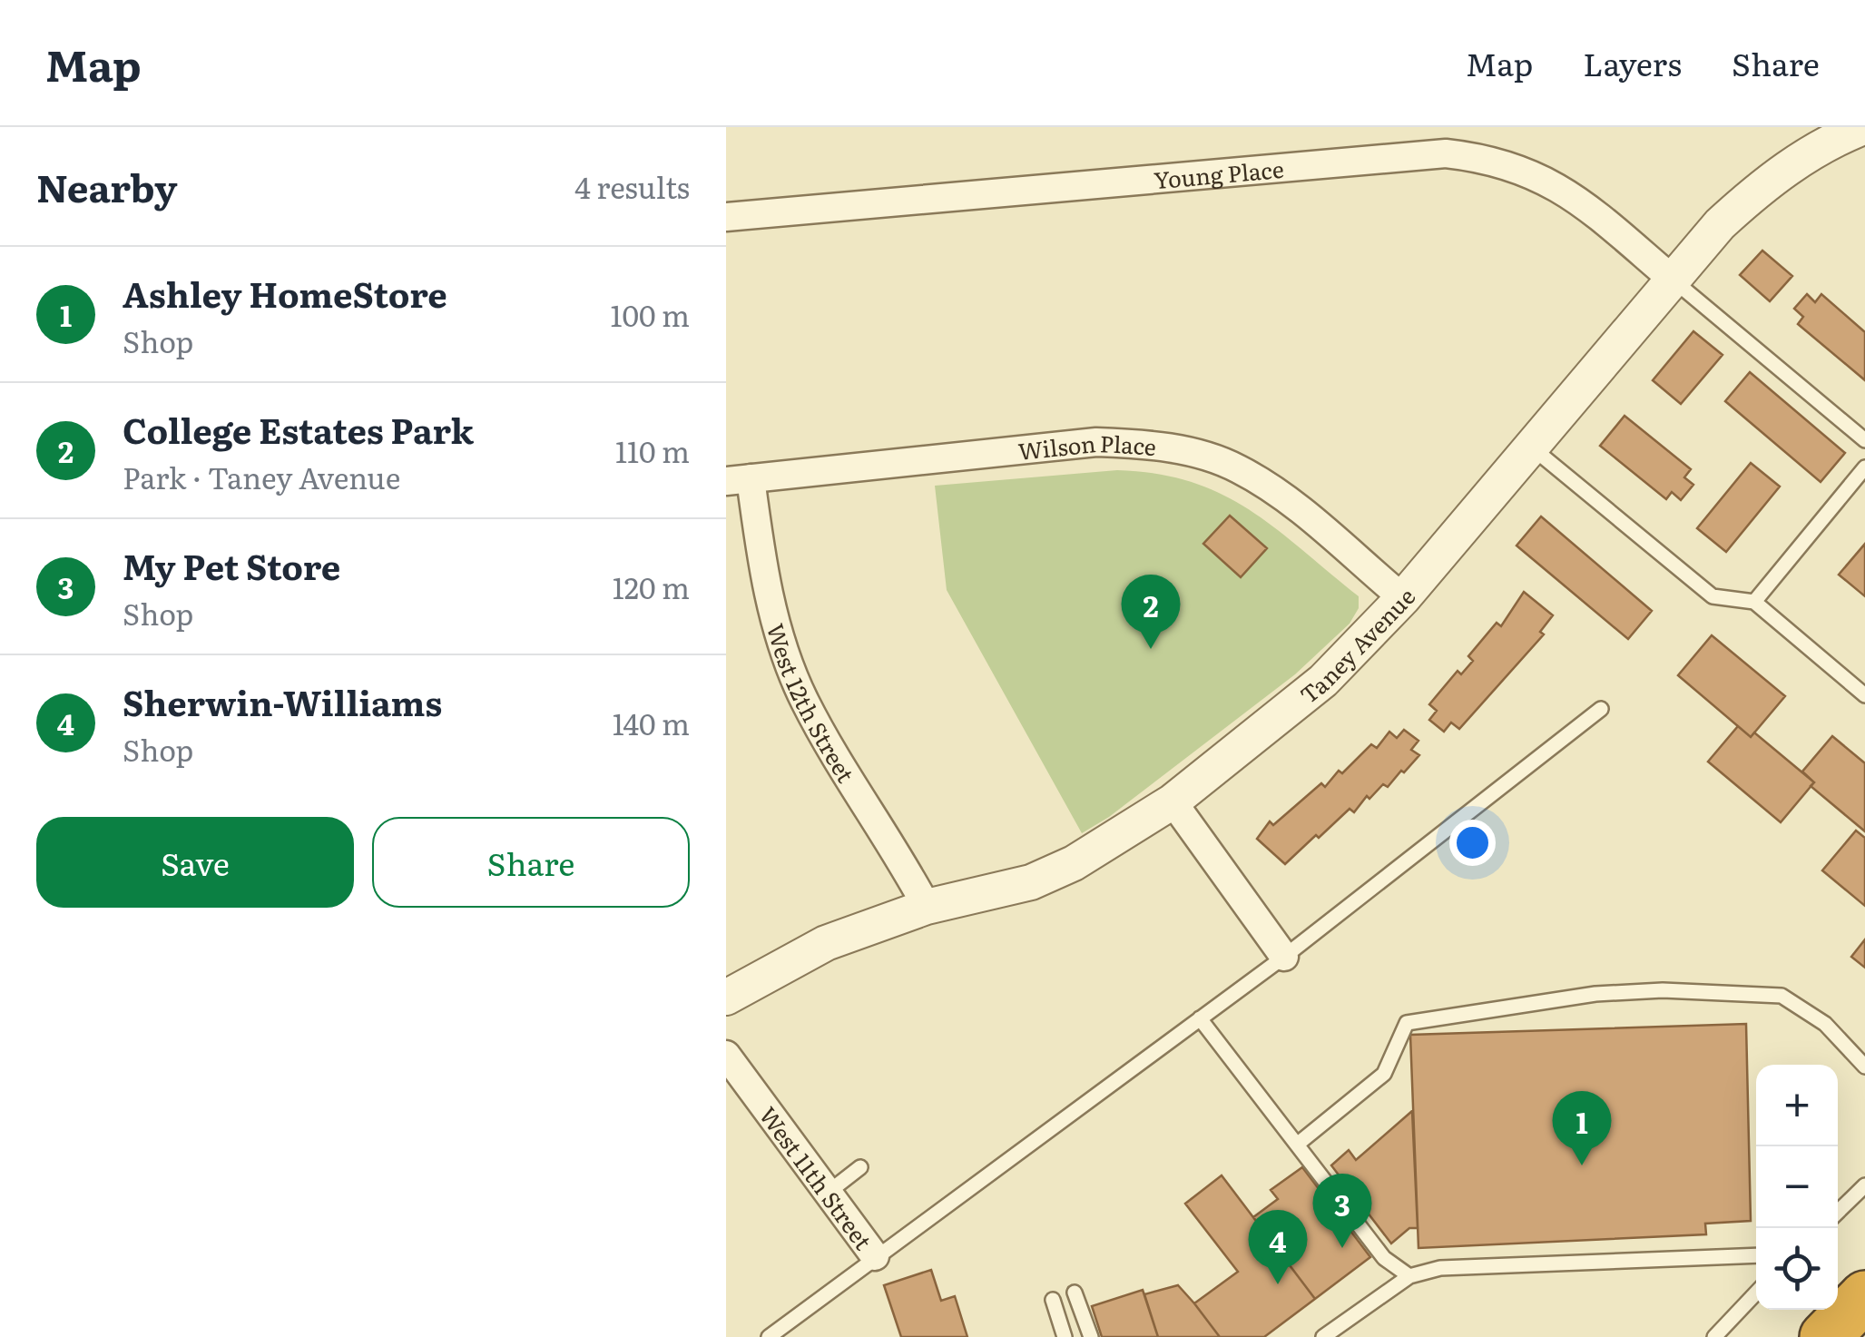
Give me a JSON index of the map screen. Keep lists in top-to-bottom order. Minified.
{"streets":{"street":["Young Place","Wilson Place","Taney Avenue","West 12th Street","West 11th Street"]},"crossings":[["Young Place","Taney Avenue"],["Wilson Place","Taney Avenue"],["Wilson Place","West 12th Street"],["Taney Avenue","West 12th Street"]],"page":{"header":"Map","nav":["Map","Layers","Share"],"heading":["Nearby","4 results"],"list":[{"mark":"1","name":"Ashley HomeStore","note":"Shop","value":"100 m"},{"mark":"2","name":"College Estates Park","note":"Park · Taney Avenue","value":"110 m"},{"mark":"3","name":"My Pet Store","note":"Shop","value":"120 m"},{"mark":"4","name":"Sherwin-Williams","note":"Shop","value":"140 m"}],"pins":["2","1","3","4"],"buttons":["Save","Share"],"map_buttons":["+","−"]}}
